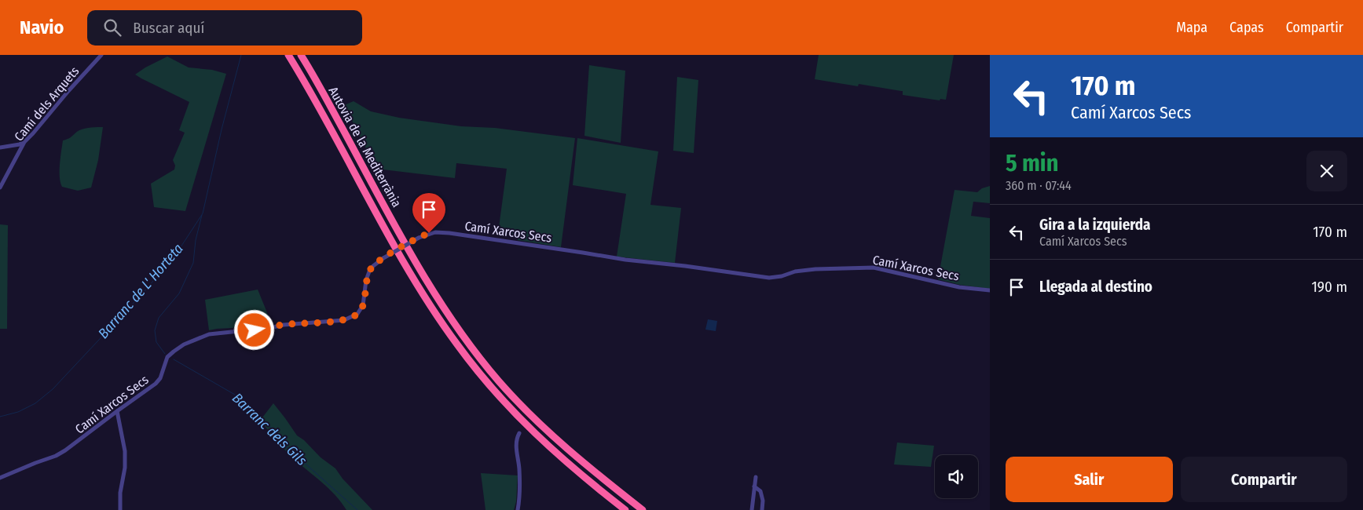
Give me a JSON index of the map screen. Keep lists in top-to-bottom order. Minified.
{"streets":{"highway":["Autovia de la Mediterrània"],"street":["Camí dels Arquets","Camí Xarcos Secs"]},"water":["Barranc de L' Horteta","Barranc dels Gils"],"page":{"header":"Navio","search":"Buscar aquí","nav":["Mapa","Capas","Compartir"],"turn":["170 m","Camí Xarcos Secs"],"heading":["5 min","360 m · 07:44"],"list":[{"name":"Gira a la izquierda","note":"Camí Xarcos Secs","value":"170 m"},{"name":"Llegada al destino","value":"190 m"}],"buttons":["Salir","Compartir"]}}
